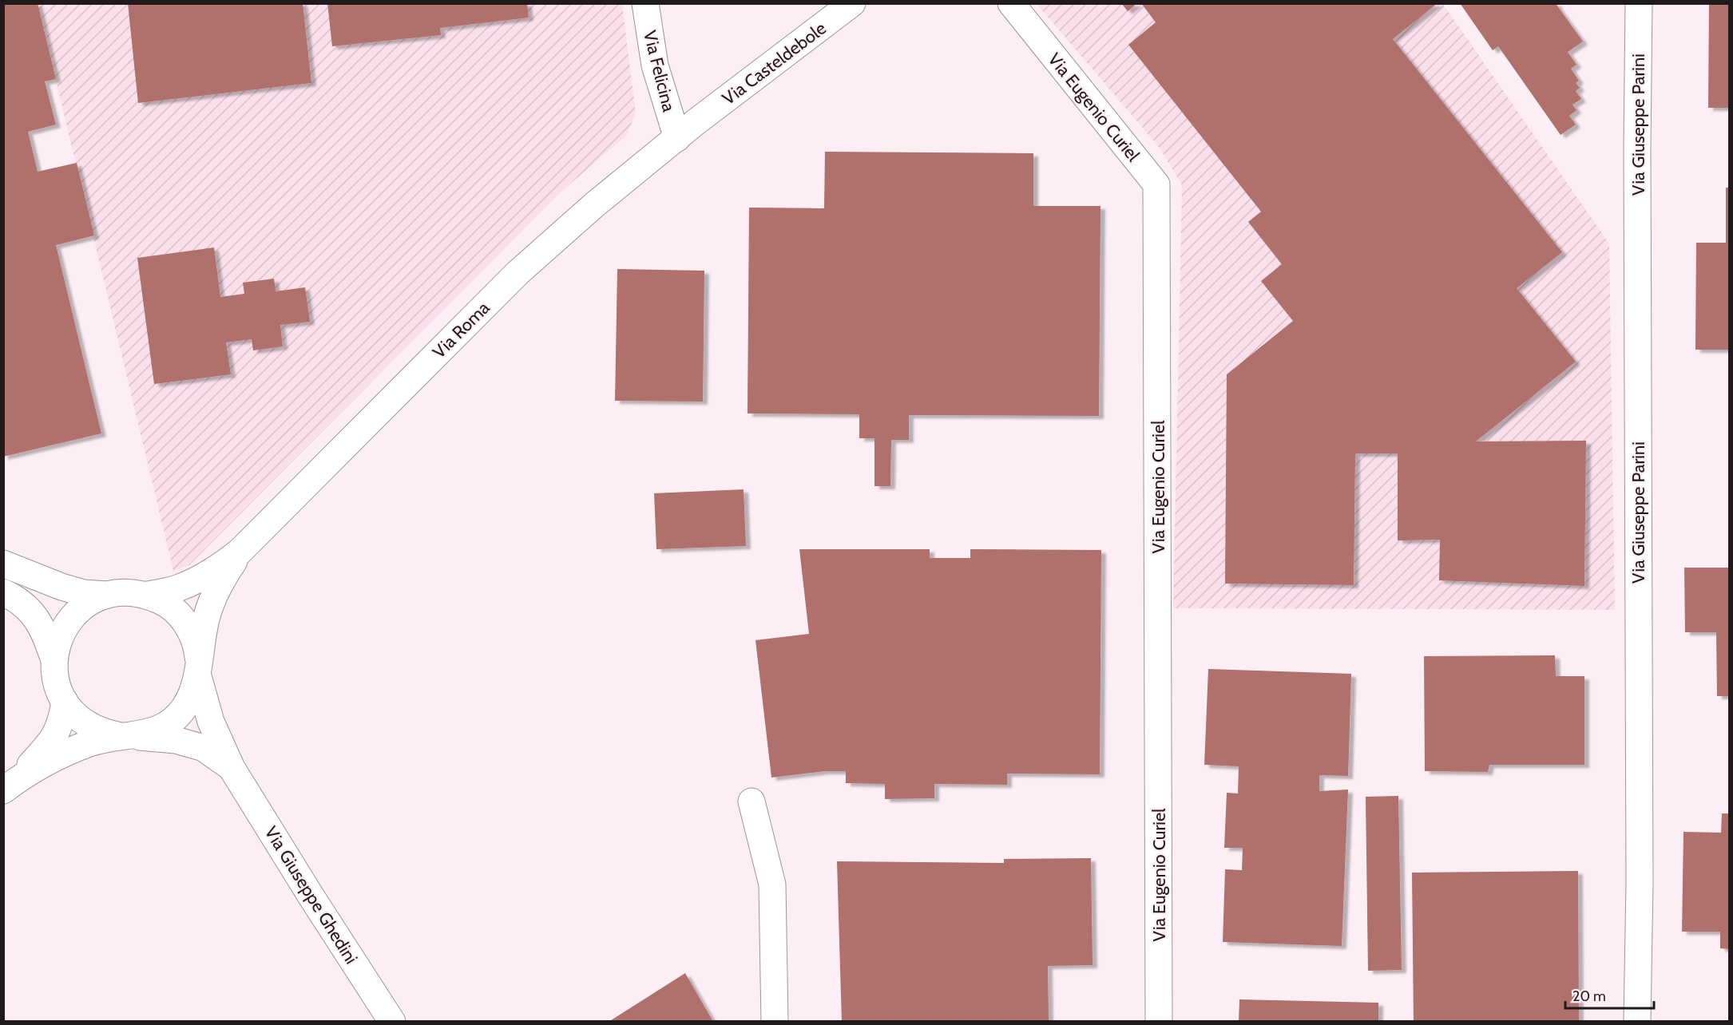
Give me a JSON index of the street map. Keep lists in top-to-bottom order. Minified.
{"streets":{"street":["Via Casteldebole","Via Felicina","Via Eugenio Curiel","Via Giuseppe Parini","Via Roma","Via Giuseppe Ghedini"]},"crossings":[["Via Casteldebole","Via Felicina"],["Via Casteldebole","Via Roma"],["Via Felicina","Via Roma"],["Via Roma","Via Giuseppe Ghedini"]],"scale_bar":"20 m"}
